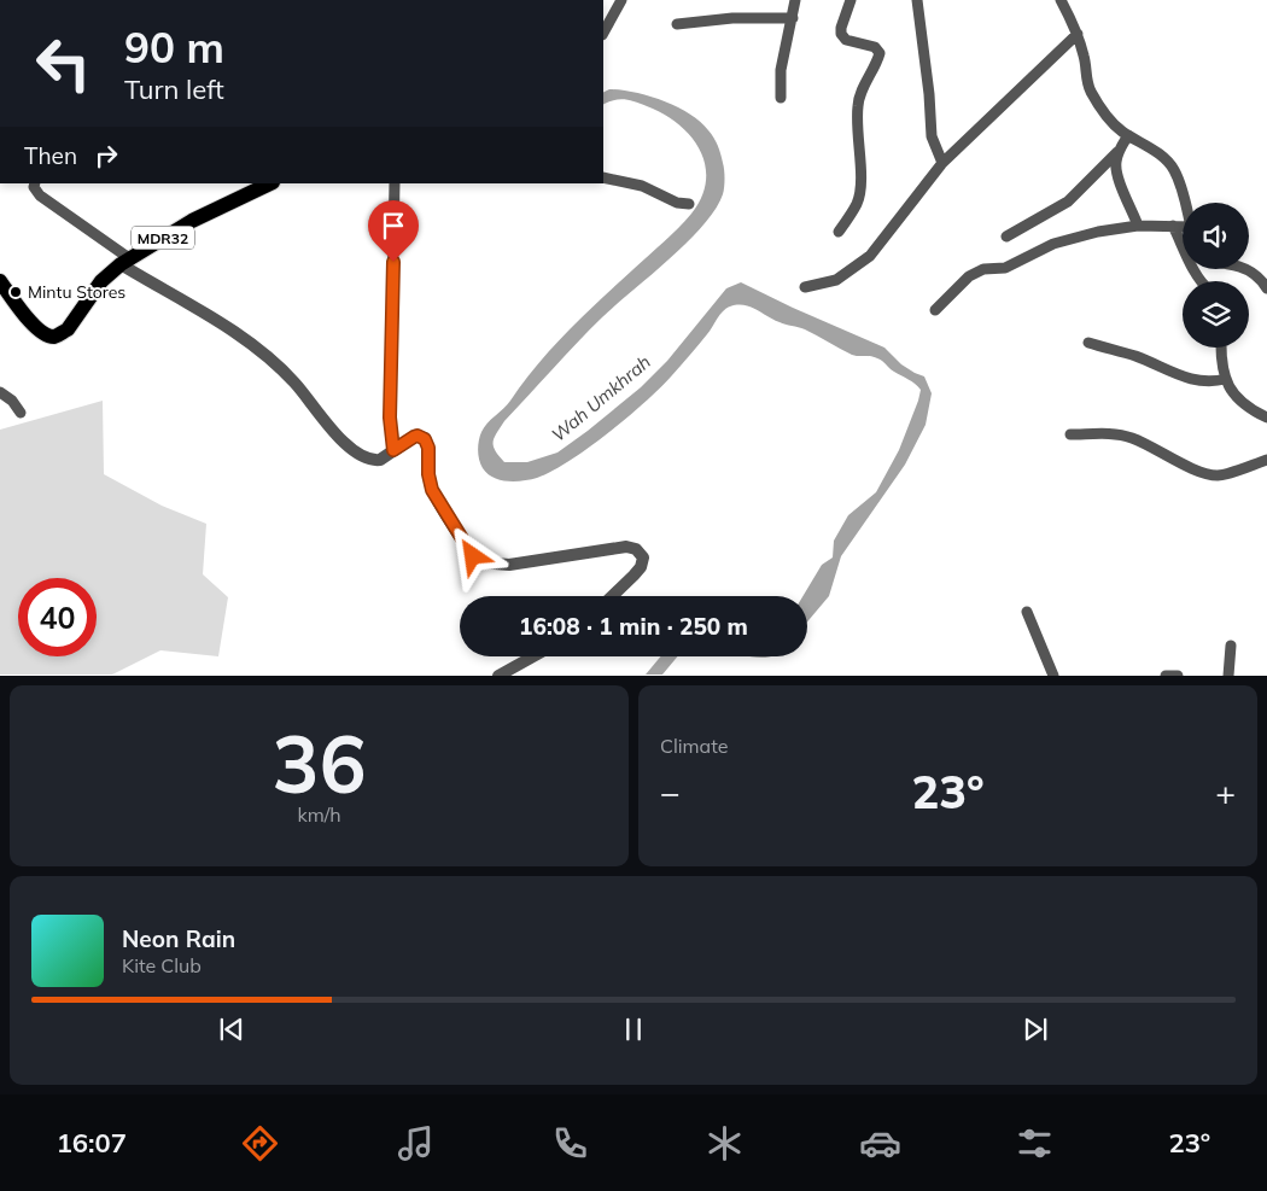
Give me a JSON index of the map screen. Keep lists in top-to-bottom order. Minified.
{"streets":{"main road":["MDR32"]},"water":["Wah Umkhrah"],"places":["Mintu Stores"],"page":{"turn":["90 m","Turn left"],"then":"Then","limit":"40","trip":"16:08 · 1 min · 250 m","tile":[["36","km/h"],"Climate"],"heat":["−","23°","+"],"song":["Neon Rain","Kite Club"],"tabs":["16:07","23°"]}}
